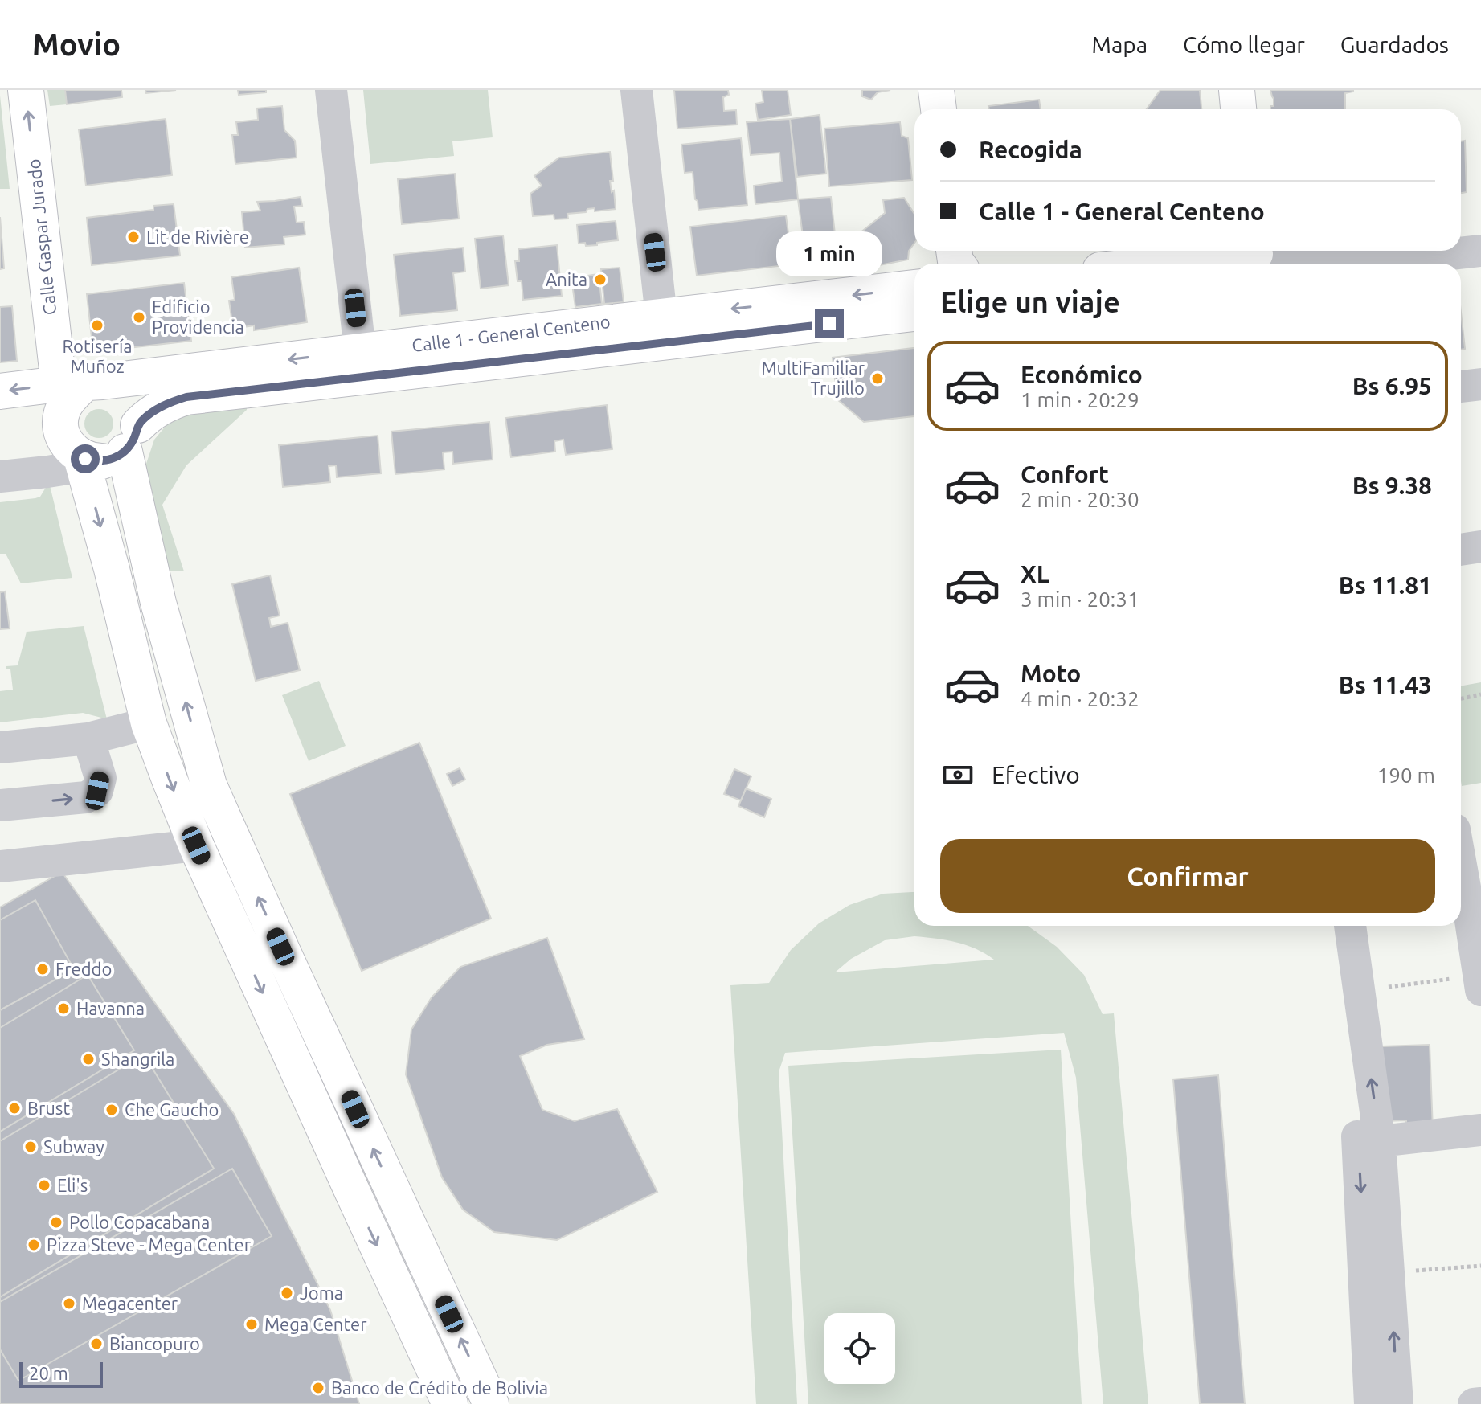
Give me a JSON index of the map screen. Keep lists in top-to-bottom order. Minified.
{"streets":{"main road":["Calle Gaspar Jurado","Calle 1 - General Centeno"]},"crossings":[["Calle Gaspar Jurado","Calle 1 - General Centeno"]],"one_way":["Calle Gaspar Jurado"],"places":["Lit de Rivière","Anita","Edificio Providencia","Rotisería Muñoz","MultiFamiliar Trujillo","Freddo","Havanna","Shangrila","Brust","Che Gaucho","Subway","Eli's","Pollo Copacabana","Pizza Steve - Mega Center","Joma","Megacenter","Mega Center","Biancopuro","Banco de Crédito de Bolivia"],"scale_bar":"20 m","page":{"header":"Movio","nav":["Mapa","Cómo llegar","Guardados"],"banner":["Recogida","Calle 1 - General Centeno"],"bubble":"1 min","heading":"Elige un viaje","list":[{"name":"Económico","note":"1 min · 20:29","value":"Bs 6.95"},{"name":"Confort","note":"2 min · 20:30","value":"Bs 9.38"},{"name":"XL","note":"3 min · 20:31","value":"Bs 11.81"},{"name":"Moto","note":"4 min · 20:32","value":"Bs 11.43"}],"pay":["Efectivo","190 m"],"buttons":"Confirmar","scale":"20 m"}}
